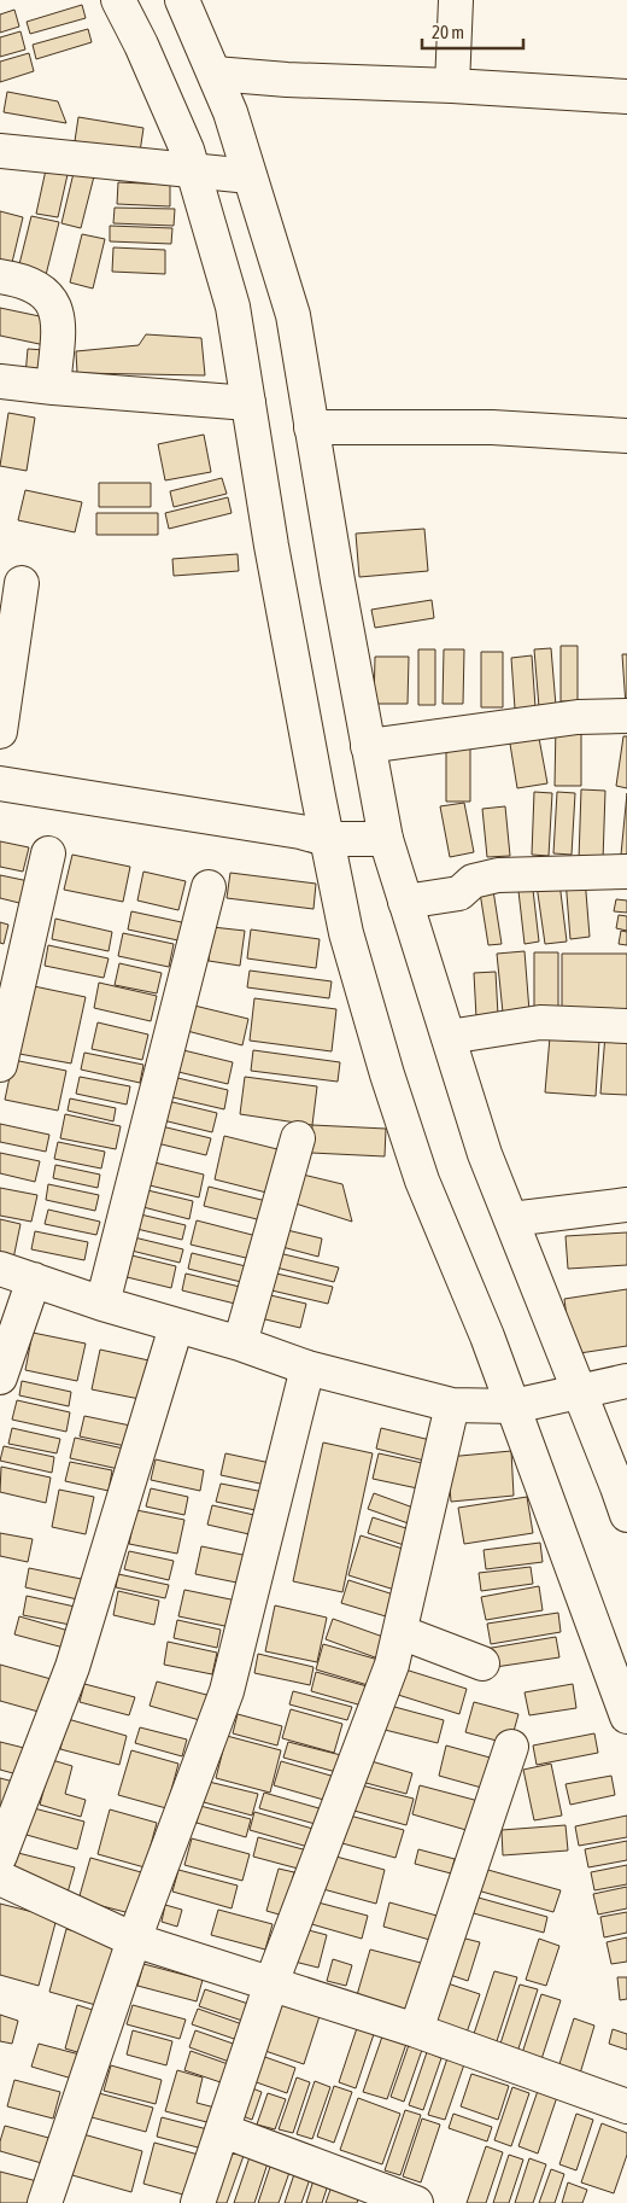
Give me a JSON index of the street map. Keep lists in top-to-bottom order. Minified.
{"scale_bar":"20 m"}
